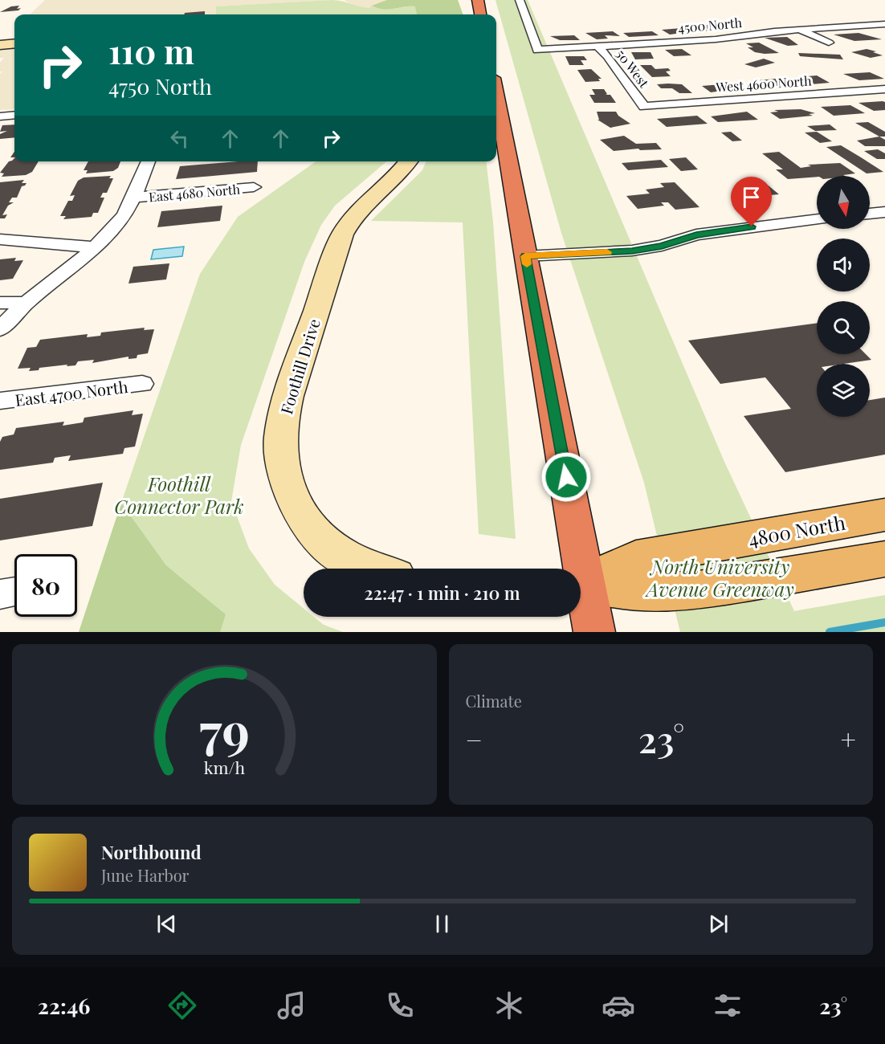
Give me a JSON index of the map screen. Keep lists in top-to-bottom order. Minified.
{"streets":{"main road":["Foothill Drive","4800 North"],"street":["4500 North","50 West","West 4600 North","East 4680 North","East 4700 North"]},"crossings":[["4500 North","50 West"],["50 West","West 4600 North"]],"parks":["Foothill Connector Park","North University Avenue Greenway"],"north":"bottom","page":{"turn":["110 m","4750 North"],"limit":"80","trip":"22:47 · 1 min · 210 m","tile":"Climate","heat":["−","23°","+"],"song":["Northbound","June Harbor"],"tabs":["22:46","23°"],"gauge":["79","km/h"]}}
